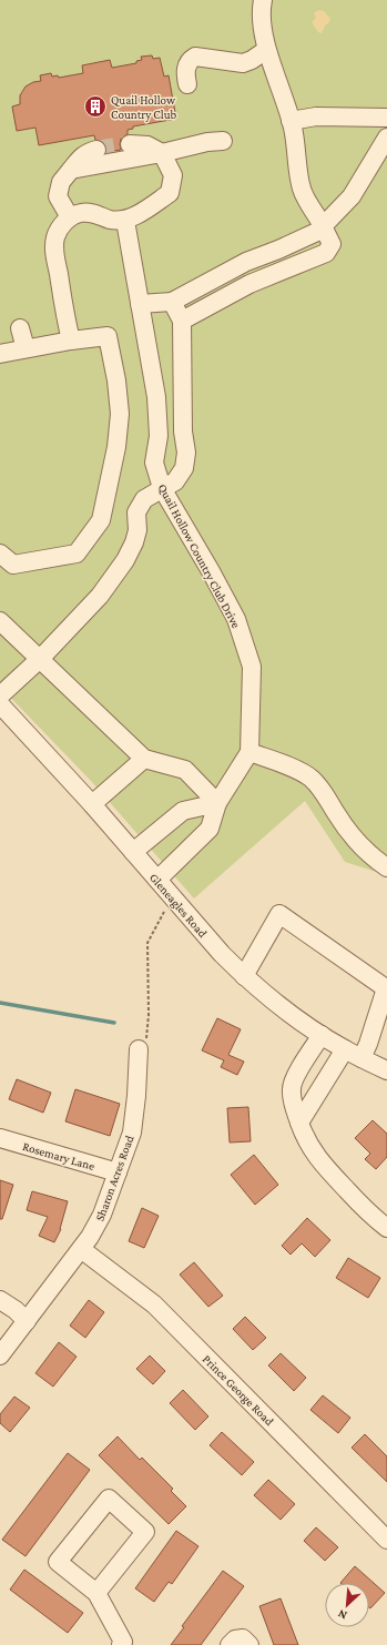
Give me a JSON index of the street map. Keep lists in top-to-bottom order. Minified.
{"streets":{"street":["Quail Hollow Country Club Drive","Gleneagles Road","Rosemary Lane","Sharon Acres Road","Prince George Road"]},"crossings":[["Rosemary Lane","Sharon Acres Road"],["Sharon Acres Road","Prince George Road"]],"places":{"building":["Quail Hollow Country Club"]},"north":"bottom left"}
